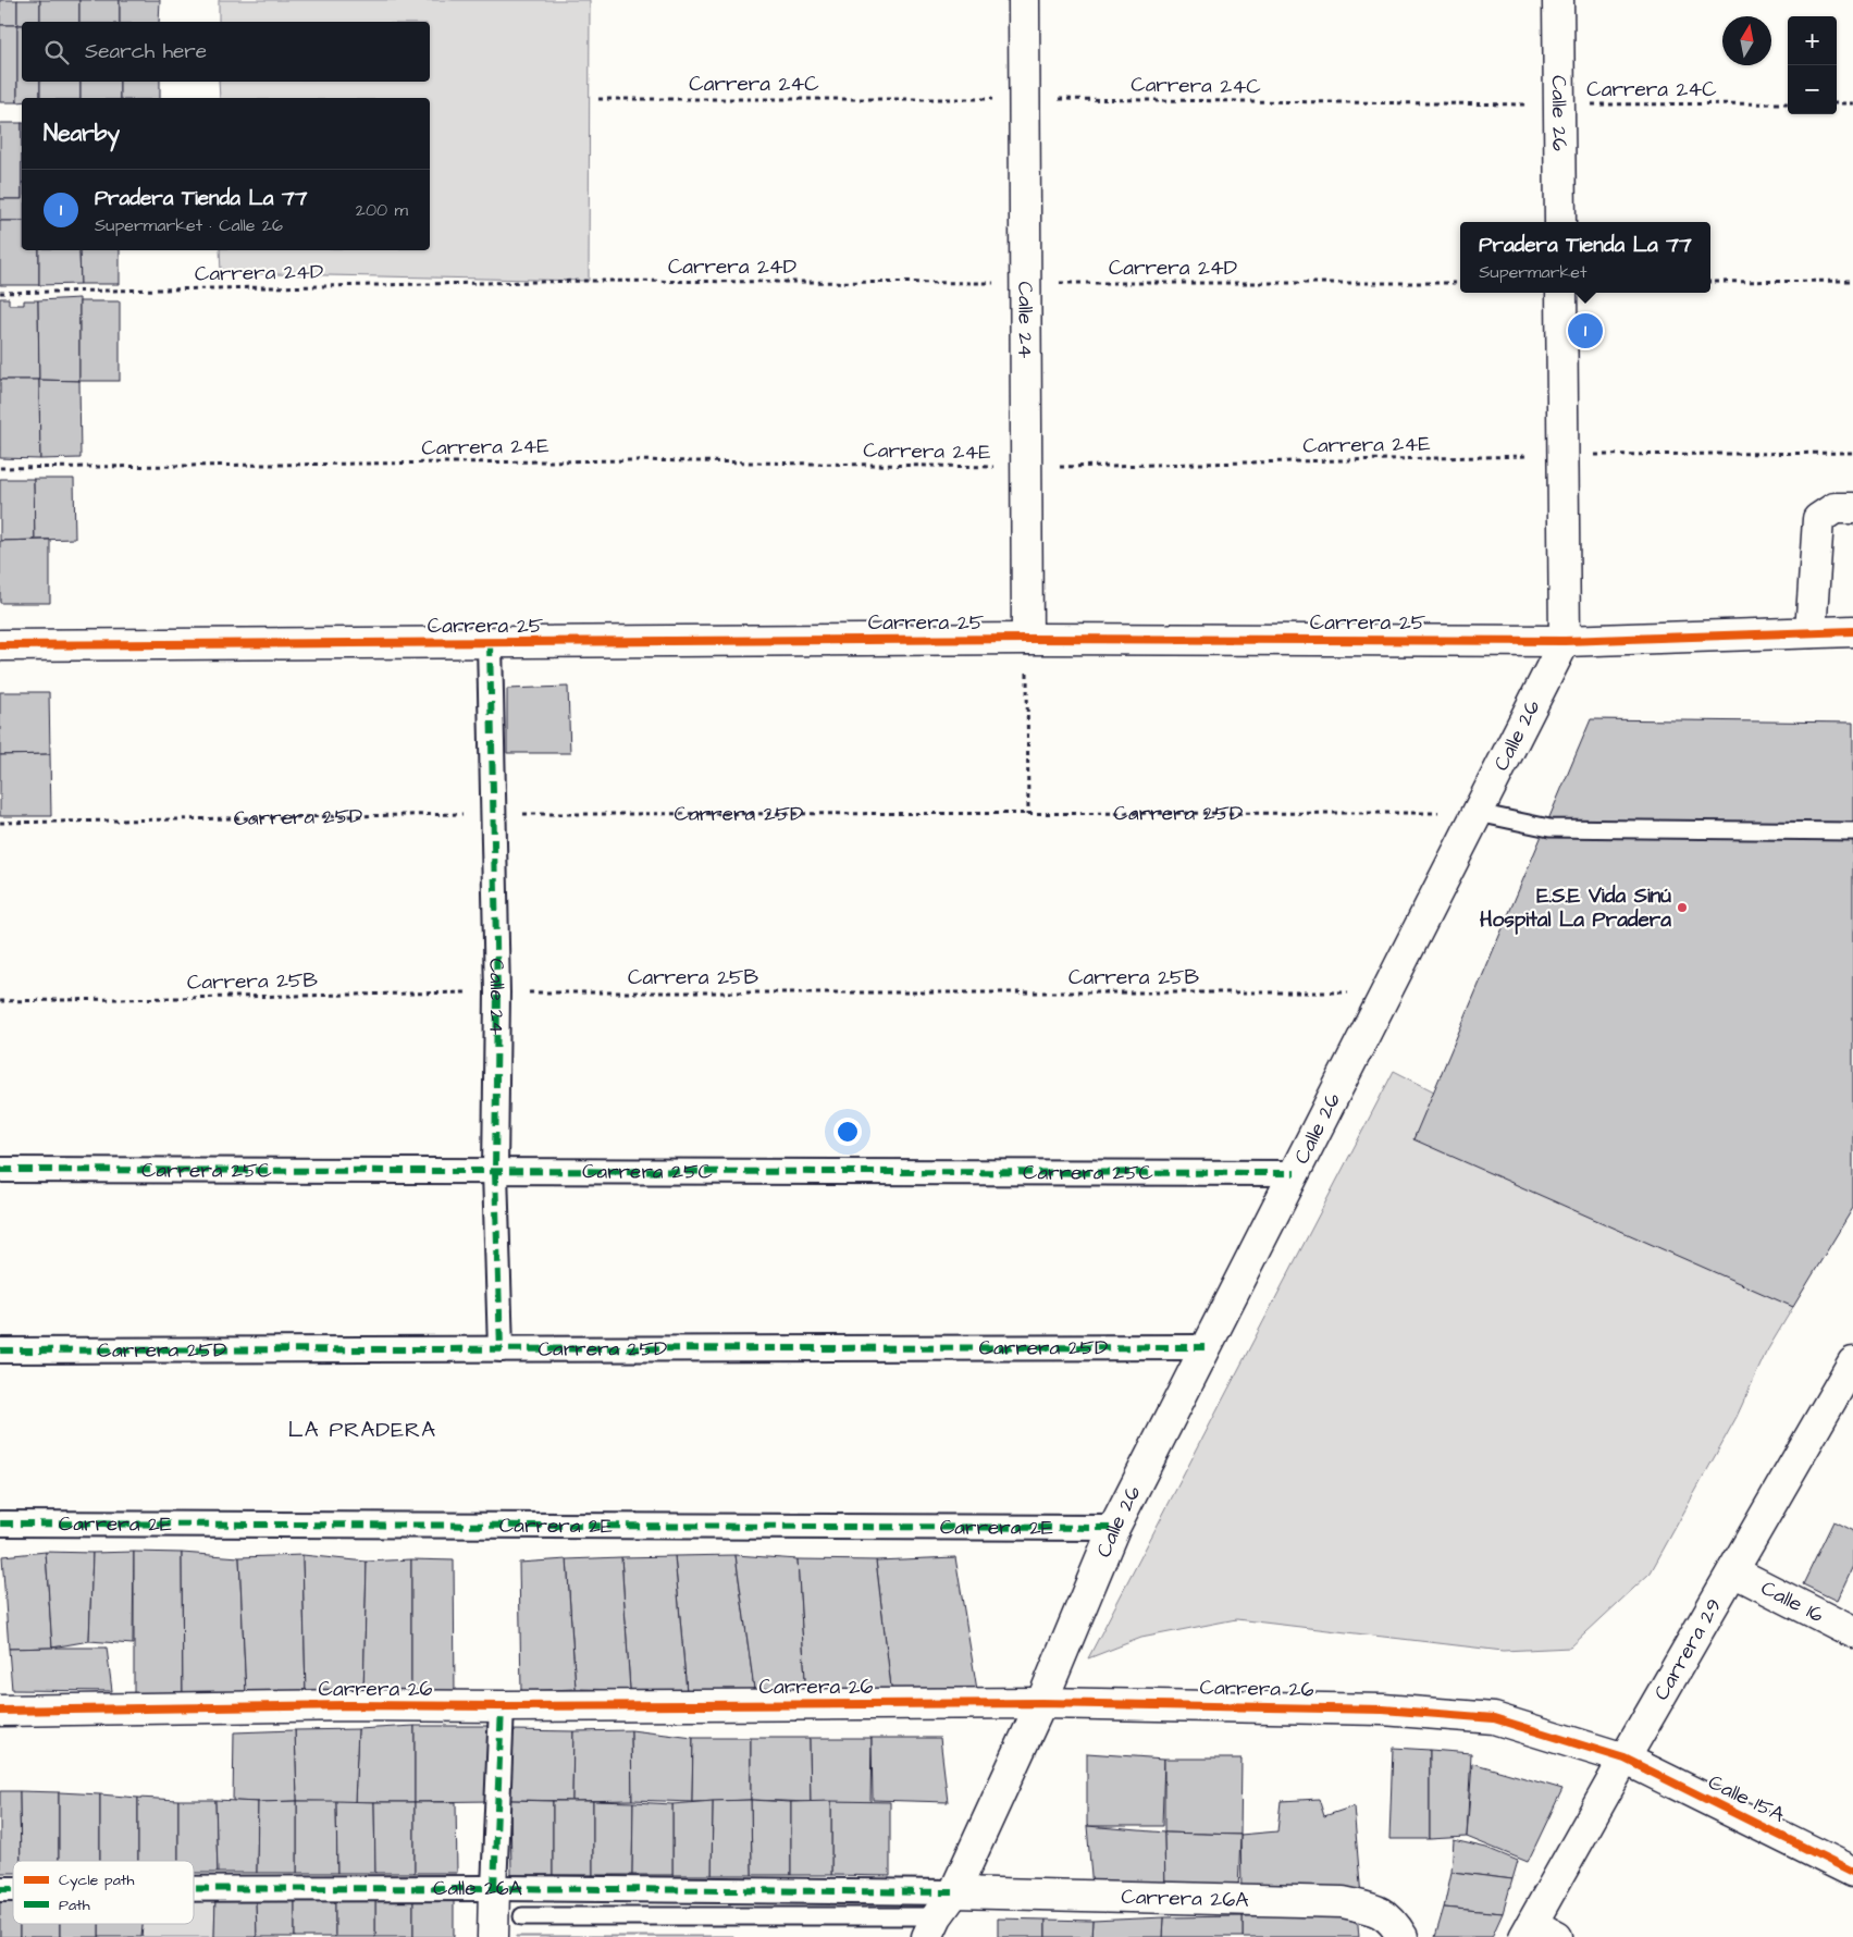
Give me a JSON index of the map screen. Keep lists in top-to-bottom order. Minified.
{"streets":{"street":["Calle 26","Calle 24","Carrera 25","Carrera 25D","Carrera 25C","Carrera 2E","Calle 16","Carrera 29","Carrera 26","Calle 15A","Calle 26A","Carrera 26A"],"path":["Carrera 24C","Carrera 24D","Carrera 24E","Carrera 25B"]},"crossings":[["Carrera 24C","Calle 26"],["Carrera 24C","Calle 24"],["Calle 26","Carrera 24E"],["Calle 26","Carrera 25"],["Calle 26","Carrera 25D"],["Calle 26","Carrera 25B"],["Calle 26","Carrera 25C"],["Calle 26","Carrera 2E"],["Calle 26","Carrera 26"],["Calle 26","Calle 26A"],["Calle 26","Carrera 26A"],["Carrera 24D","Calle 24"],["Calle 24","Carrera 24E"],["Calle 24","Carrera 25"],["Calle 24","Carrera 25D"],["Calle 24","Carrera 25B"],["Calle 24","Carrera 25C"],["Calle 16","Carrera 29"],["Carrera 29","Carrera 26"],["Carrera 29","Calle 15A"],["Carrera 26","Calle 15A"],["Calle 26A","Carrera 26A"]],"districts":["LA PRADERA"],"places":["E.S.E Vida Sinú Hospital La Pradera"],"legend":["Cycle path","Path"],"north":"top","page":{"map_buttons":["+","−"],"search":"Search here","heading":"Nearby","list":[{"mark":"1","name":"Pradera Tienda La 77","note":"Supermarket · Calle 26","value":"200 m"}],"popup":["Pradera Tienda La 77","Supermarket"],"pins":"1"}}
